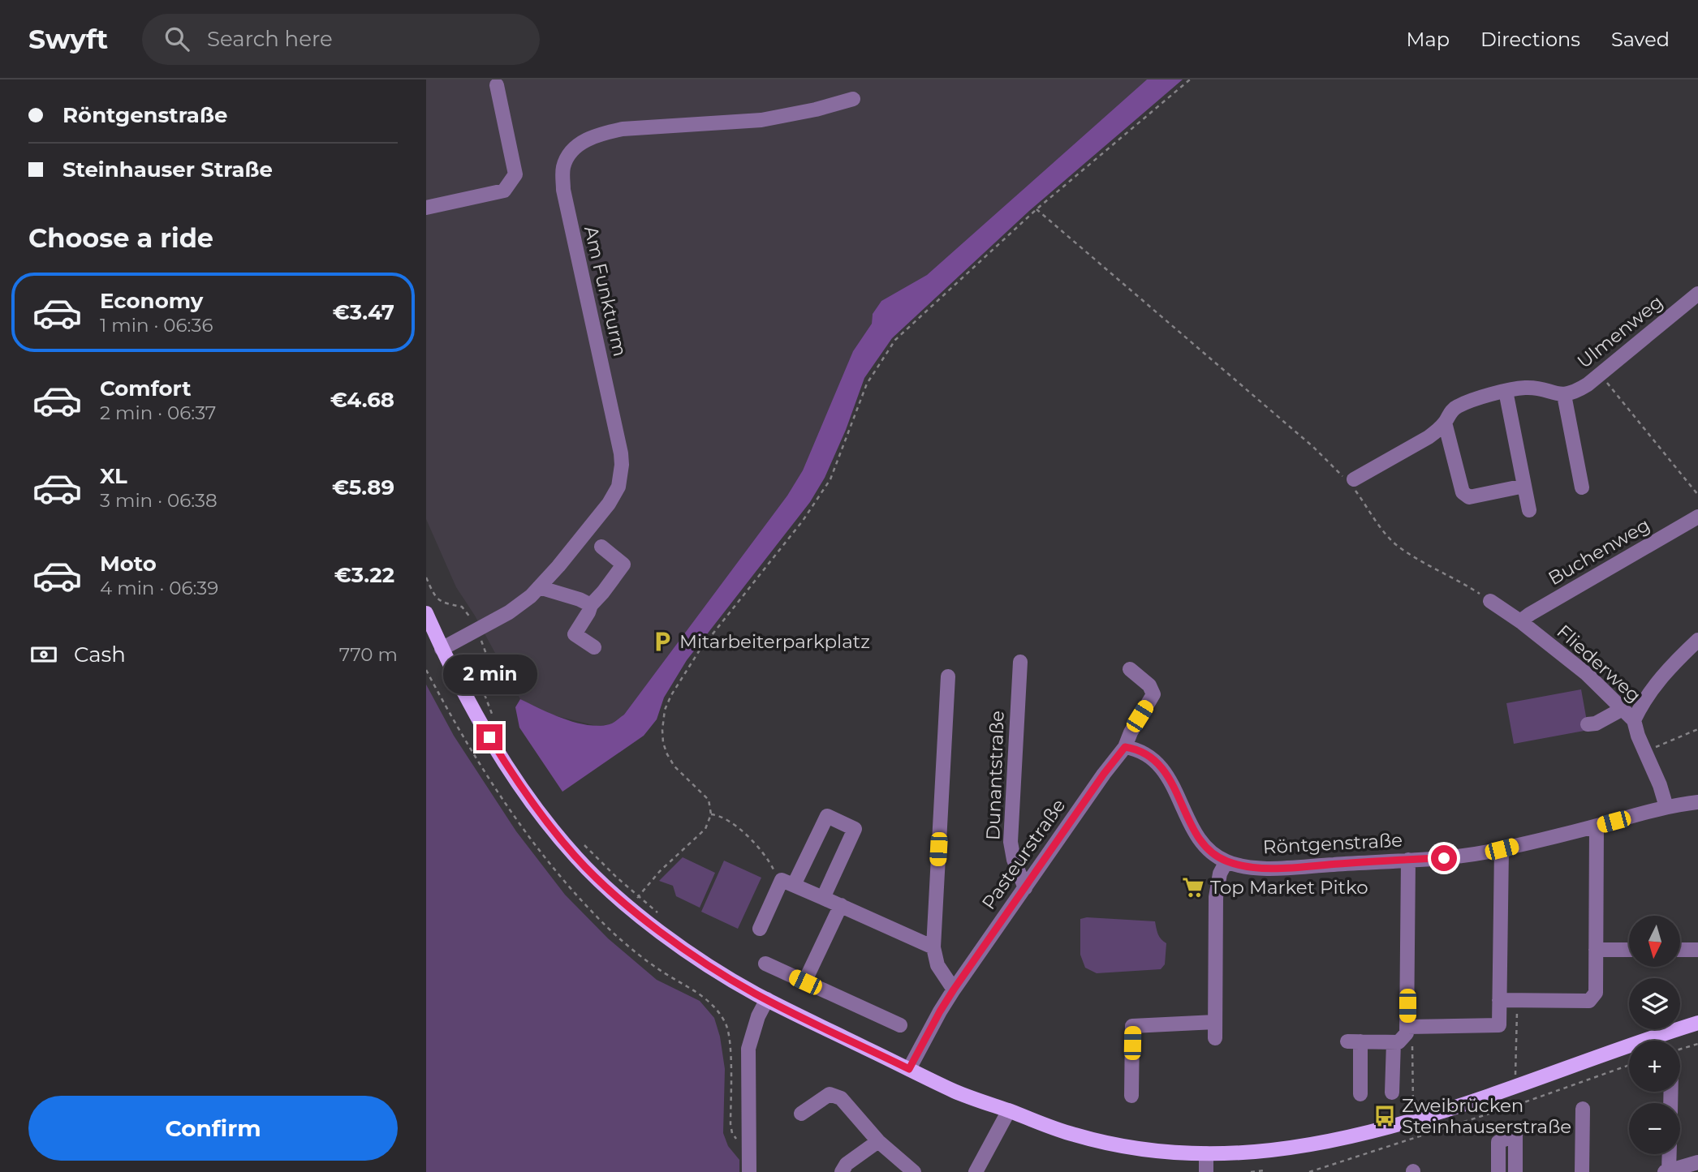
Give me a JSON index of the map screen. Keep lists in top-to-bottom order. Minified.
{"streets":{"street":["Am Funkturm","Ulmenweg","Buchenweg","Fliederweg","Dunantstraße","Röntgenstraße","Pasteurstraße"]},"crossings":[["Buchenweg","Fliederweg"],["Fliederweg","Röntgenstraße"],["Dunantstraße","Pasteurstraße"],["Röntgenstraße","Pasteurstraße"]],"places":{"parking":["Mitarbeiterparkplatz"],"supermarket":["Top Market Pitko"],"bus stop":["Zweibrücken Steinhauserstraße"]},"north":"bottom","page":{"header":"Swyft","search":"Search here","nav":["Map","Directions","Saved"],"banner":["Röntgenstraße","Steinhauser Straße"],"heading":"Choose a ride","list":[{"name":"Economy","note":"1 min · 06:36","value":"€3.47"},{"name":"Comfort","note":"2 min · 06:37","value":"€4.68"},{"name":"XL","note":"3 min · 06:38","value":"€5.89"},{"name":"Moto","note":"4 min · 06:39","value":"€3.22"}],"pay":["Cash","770 m"],"bubble":"2 min","map_buttons":["+","−"],"buttons":"Confirm"}}
